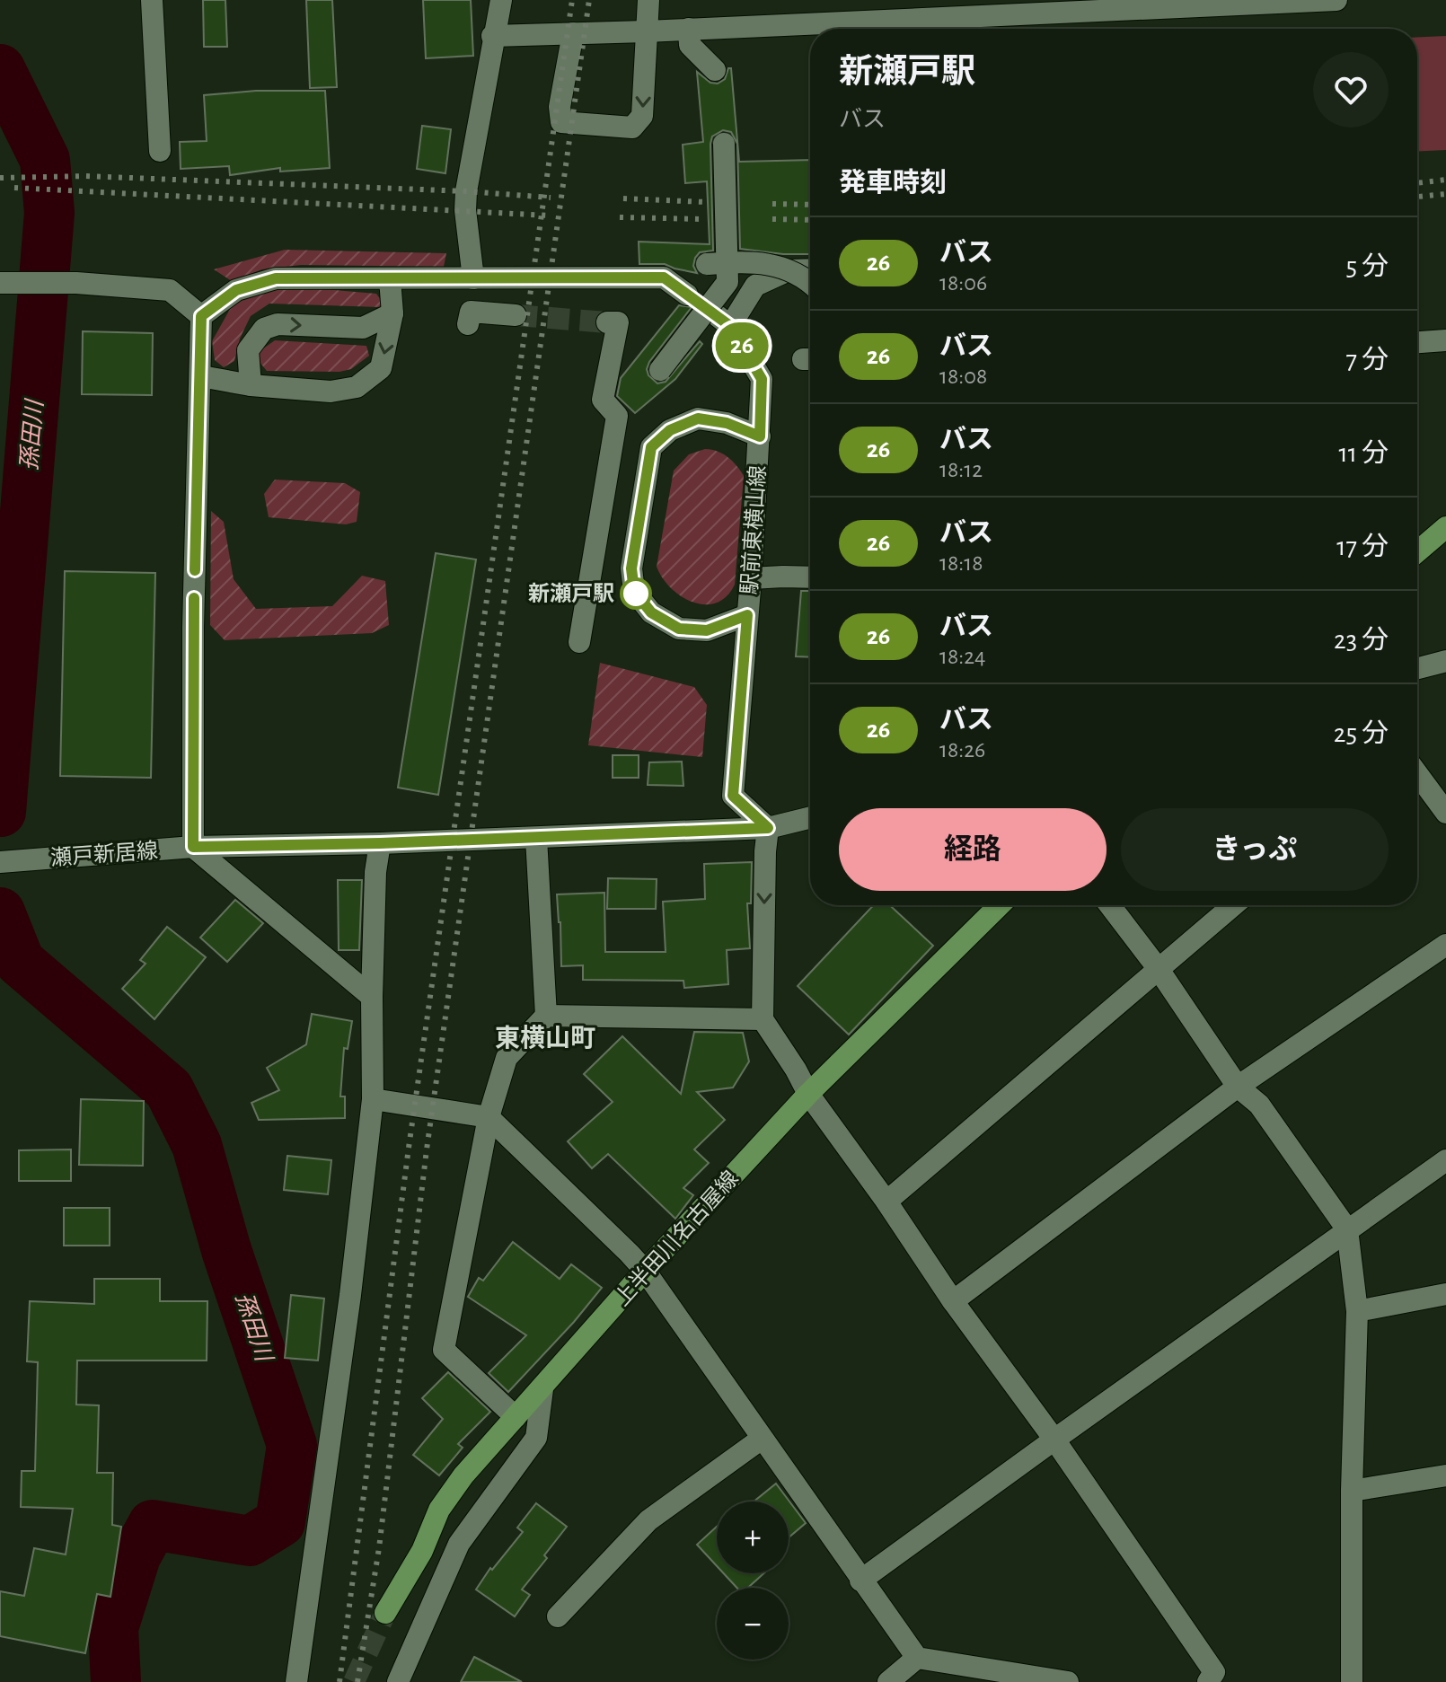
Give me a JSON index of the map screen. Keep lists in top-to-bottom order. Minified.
{"streets":{"main road":["上半田川名古屋線"],"street":["駅前東横山線","瀬戸新居線"]},"crossings":[["駅前東横山線","瀬戸新居線"]],"districts":["東横山町"],"water":["孫田川"],"places":["新瀬戸駅"],"lines":["bus line 26"],"page":{"on_map":"26","heading":[["新瀬戸駅","バス"],"発車時刻"],"list":[{"mark":"26","name":"バス","note":"18:06","value":"5 分"},{"mark":"26","name":"バス","note":"18:08","value":"7 分"},{"mark":"26","name":"バス","note":"18:12","value":"11 分"},{"mark":"26","name":"バス","note":"18:18","value":"17 分"},{"mark":"26","name":"バス","note":"18:24","value":"23 分"},{"mark":"26","name":"バス","note":"18:26","value":"25 分"}],"buttons":["経路","きっぷ"],"map_buttons":["+","−"]}}
